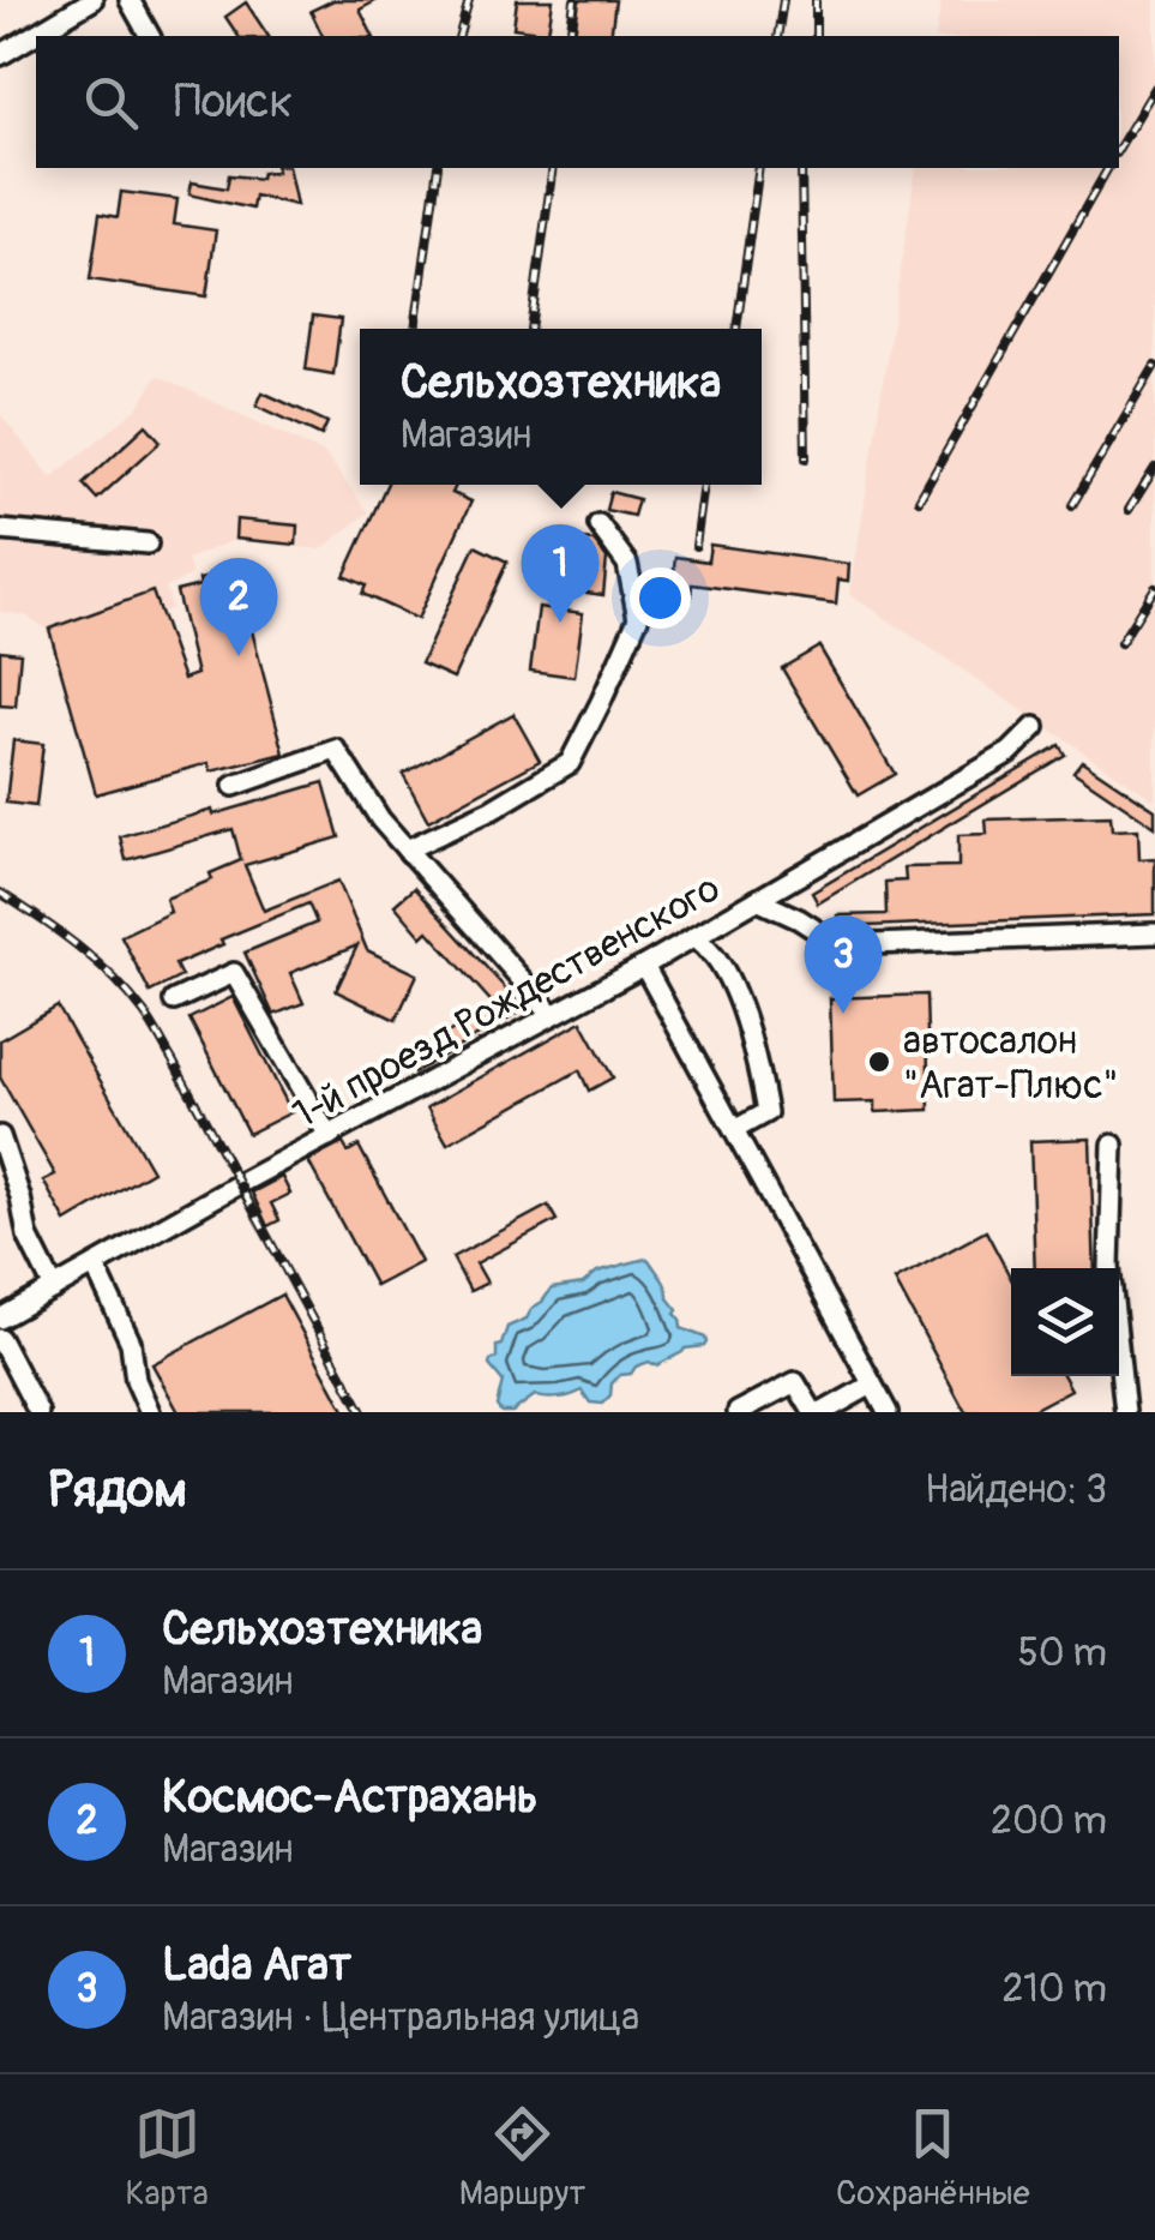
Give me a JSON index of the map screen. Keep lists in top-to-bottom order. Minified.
{"streets":{"street":["1-й проезд Рождественского"]},"places":["автосалон \"Агат-Плюс\""],"page":{"search":"Поиск","popup":["Сельхозтехника","Магазин"],"pins":["1","2","3"],"heading":["Рядом","Найдено: 3"],"list":[{"mark":"1","name":"Сельхозтехника","note":"Магазин","value":"50 m"},{"mark":"2","name":"Космос-Астрахань","note":"Магазин","value":"200 m"},{"mark":"3","name":"Lada Агат","note":"Магазин · Центральная улица","value":"210 m"}],"nav":["Карта","Маршрут","Сохранённые"]}}
